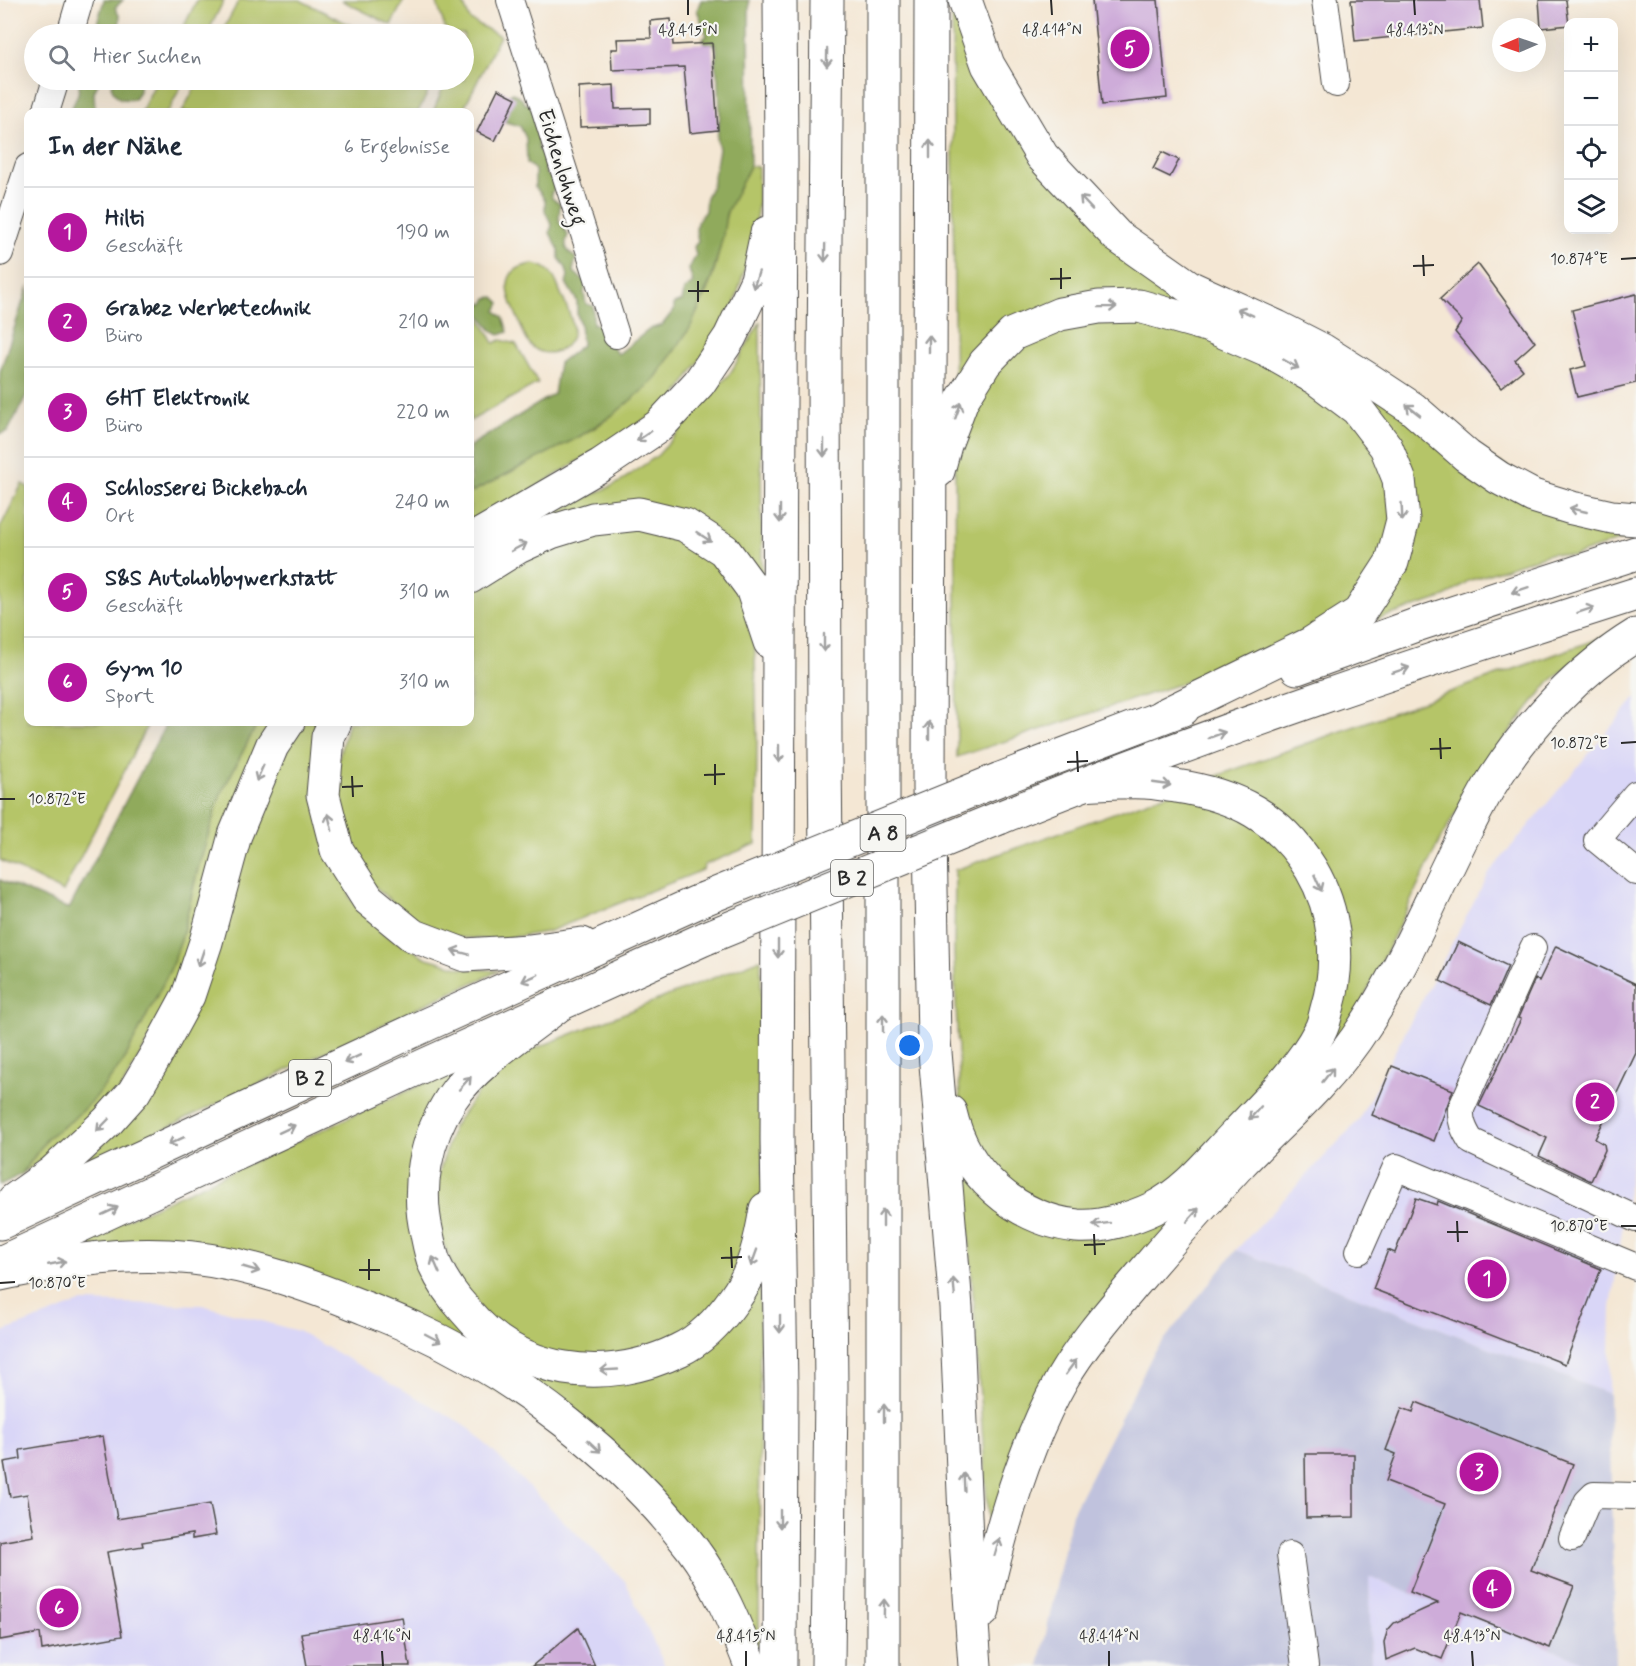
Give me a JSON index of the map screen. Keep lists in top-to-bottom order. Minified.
{"streets":{"highway":["A 8","B 2"],"street":["Eichenlohweg"]},"north":"left","page":{"map_buttons":["+","−"],"search":"Hier suchen","pins":["5","2","1","3","4","6"],"heading":["In der Nähe","6 Ergebnisse"],"list":[{"mark":"1","name":"Hilti","note":"Geschäft","value":"190 m"},{"mark":"2","name":"Grabez Werbetechnik","note":"Büro","value":"210 m"},{"mark":"3","name":"GHT Elektronik","note":"Büro","value":"220 m"},{"mark":"4","name":"Schlosserei Bickebach","note":"Ort","value":"240 m"},{"mark":"5","name":"S&S Autohobbywerkstatt","note":"Geschäft","value":"310 m"},{"mark":"6","name":"Gym 10","note":"Sport","value":"310 m"}]},"coordinates":["48.415°N","48.414°N","48.413°N","10.874°E","10.872°E","10.870°E","48.416°N"]}
